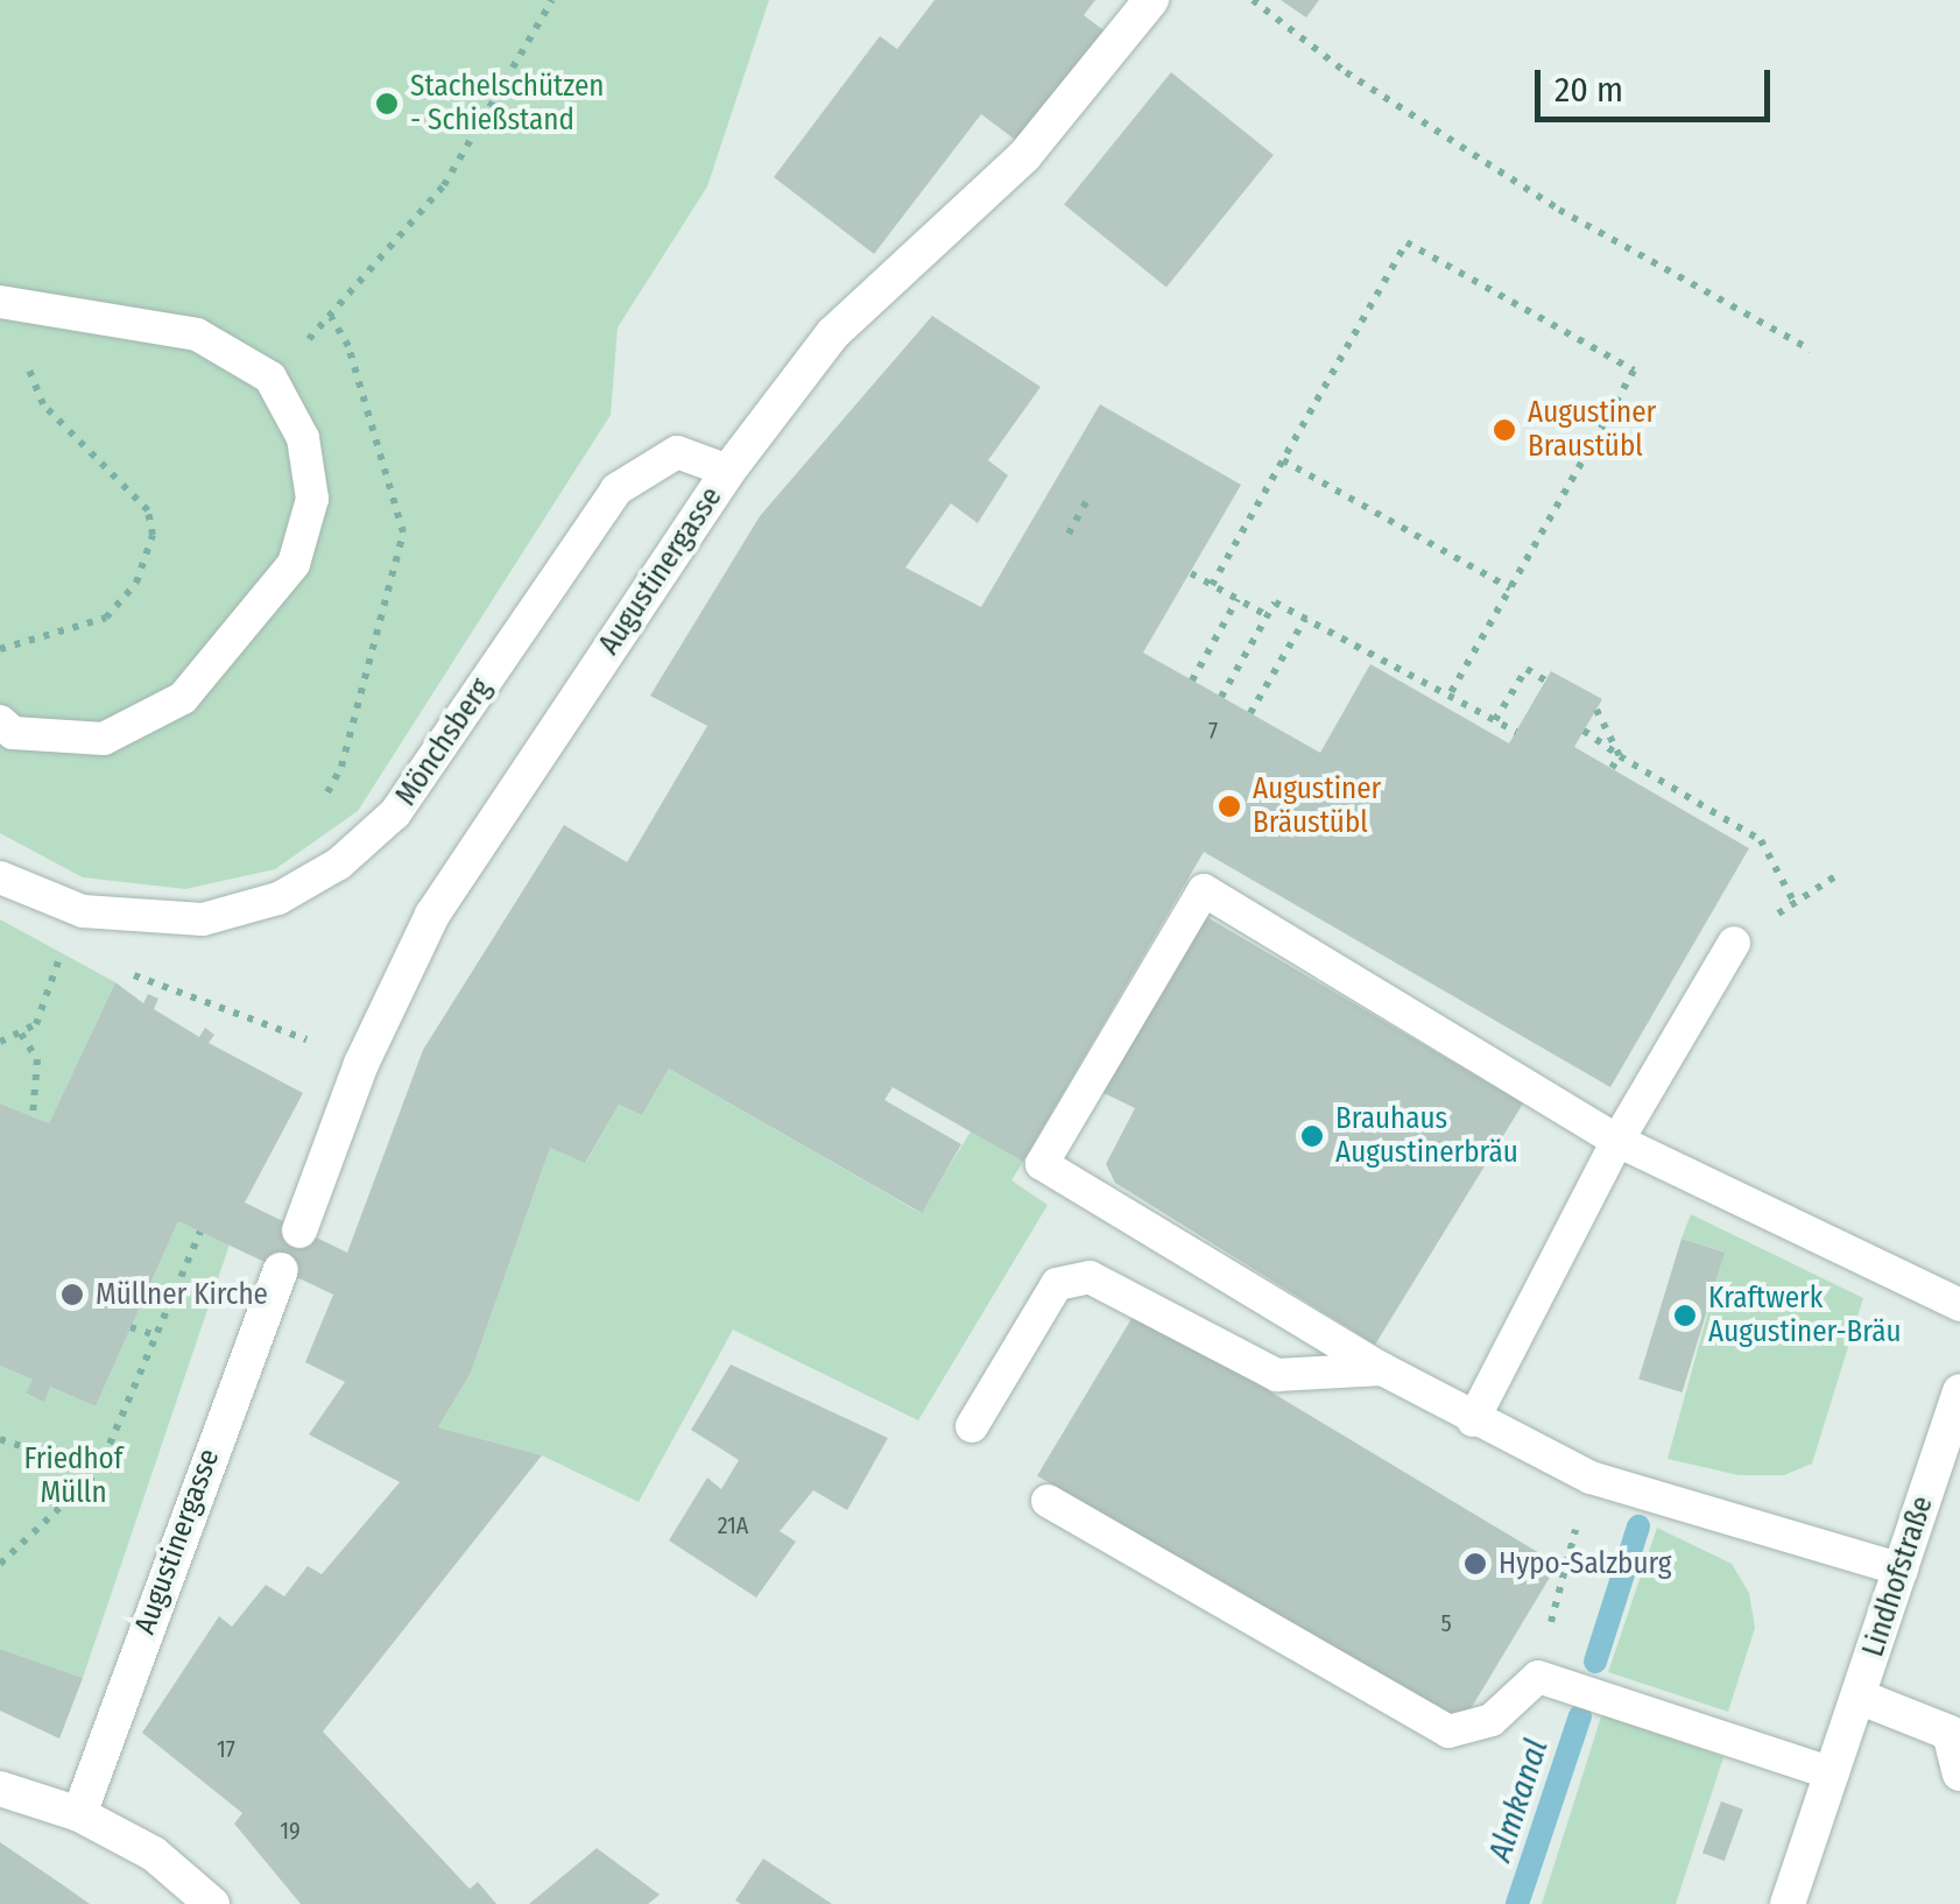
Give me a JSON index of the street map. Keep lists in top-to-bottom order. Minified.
{"streets":{"street":["Augustinergasse","Lindhofstraße"],"lane":["Mönchsberg"]},"crossings":[["Augustinergasse","Mönchsberg"]],"water":["Almkanal"],"parks":["Friedhof Mülln"],"places":["Stachelschützen - Schießstand","Augustiner Braustübl","Augustiner Bräustübl","Brauhaus Augustinerbräu","Müllner Kirche","Kraftwerk Augustiner-Bräu","Hypo-Salzburg"],"house_numbers":["7","21A","5","17","19"],"scale_bar":"20 m"}
